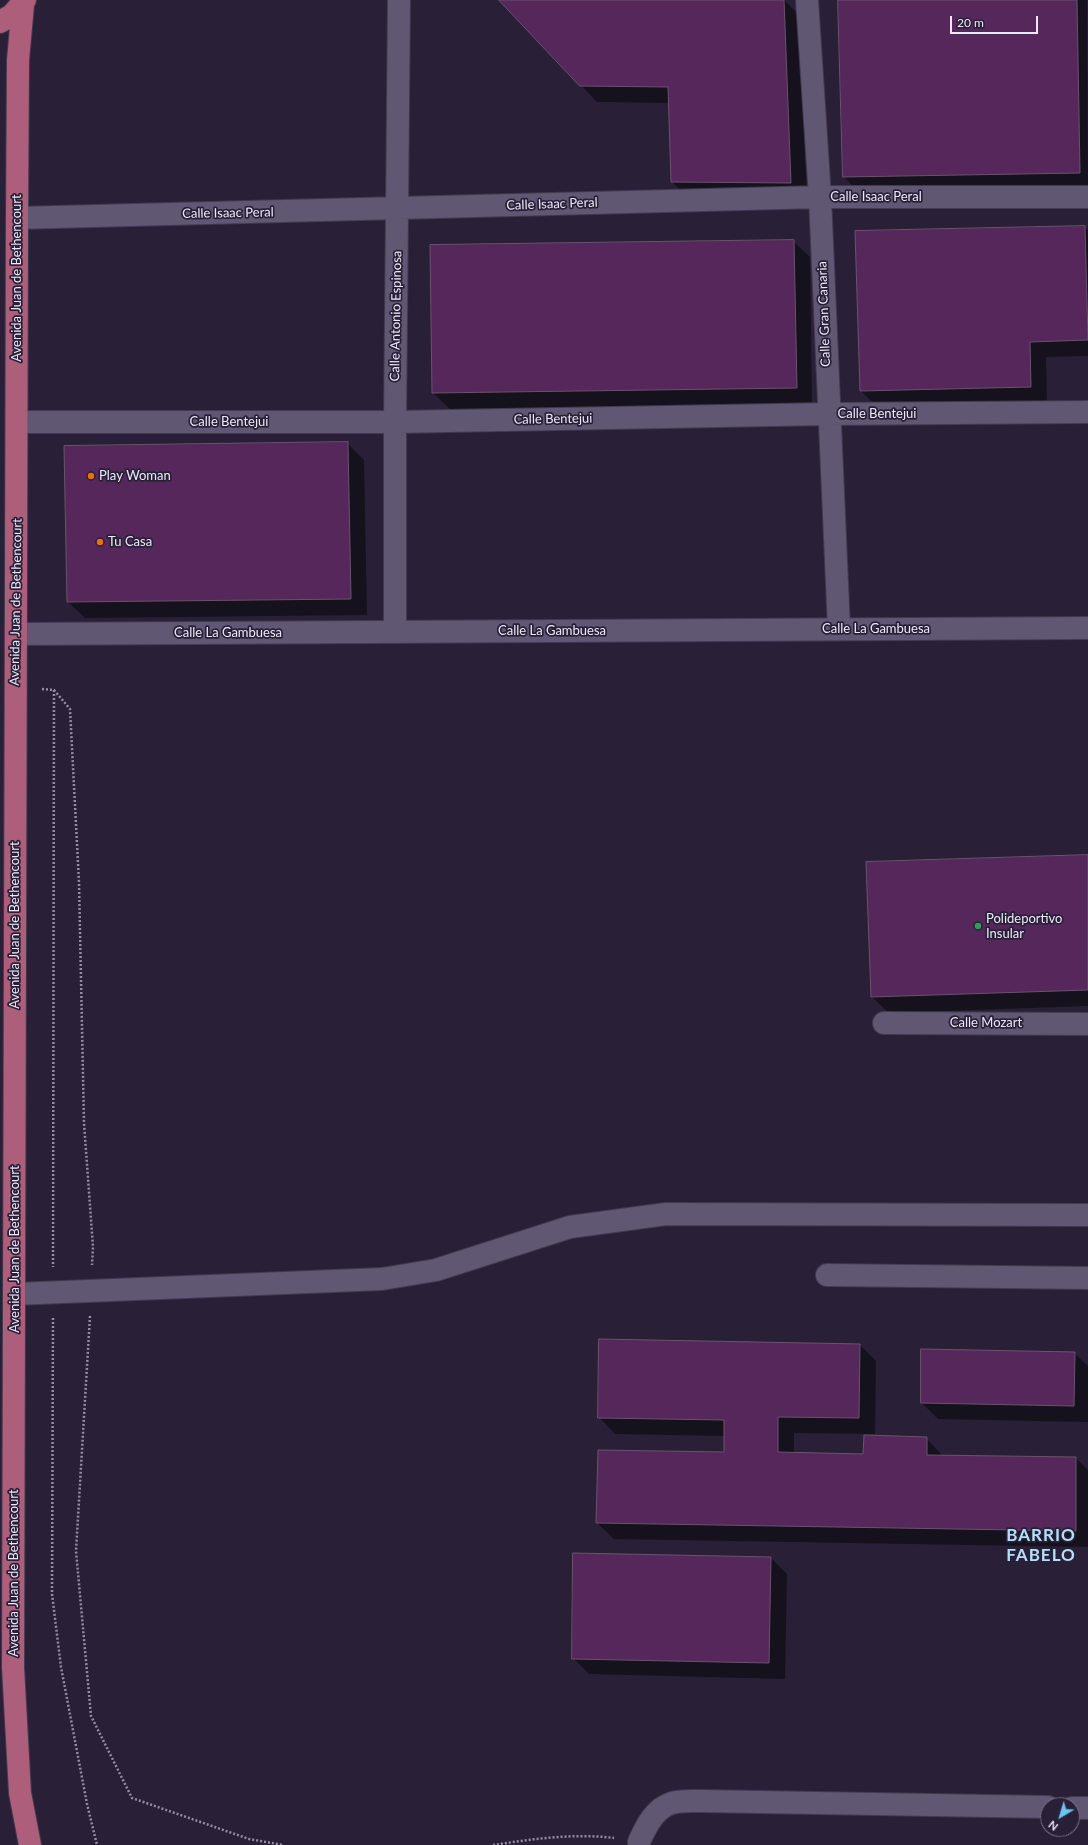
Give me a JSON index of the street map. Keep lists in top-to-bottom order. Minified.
{"streets":{"main road":["Avenida Juan de Bethencourt"],"street":["Calle Isaac Peral","Calle Gran Canaria","Calle Antonio Espinosa","Calle Bentejui","Calle La Gambuesa","Calle Mozart"]},"crossings":[["Calle Isaac Peral","Avenida Juan de Bethencourt"],["Calle Isaac Peral","Calle Gran Canaria"],["Calle Isaac Peral","Calle Antonio Espinosa"],["Avenida Juan de Bethencourt","Calle Bentejui"],["Avenida Juan de Bethencourt","Calle La Gambuesa"],["Calle Gran Canaria","Calle Bentejui"],["Calle Gran Canaria","Calle La Gambuesa"],["Calle Antonio Espinosa","Calle Bentejui"],["Calle Antonio Espinosa","Calle La Gambuesa"]],"districts":["BARRIO FABELO"],"places":["Play Woman","Tu Casa","Polideportivo Insular"],"scale_bar":"20 m","north":"bottom left"}
